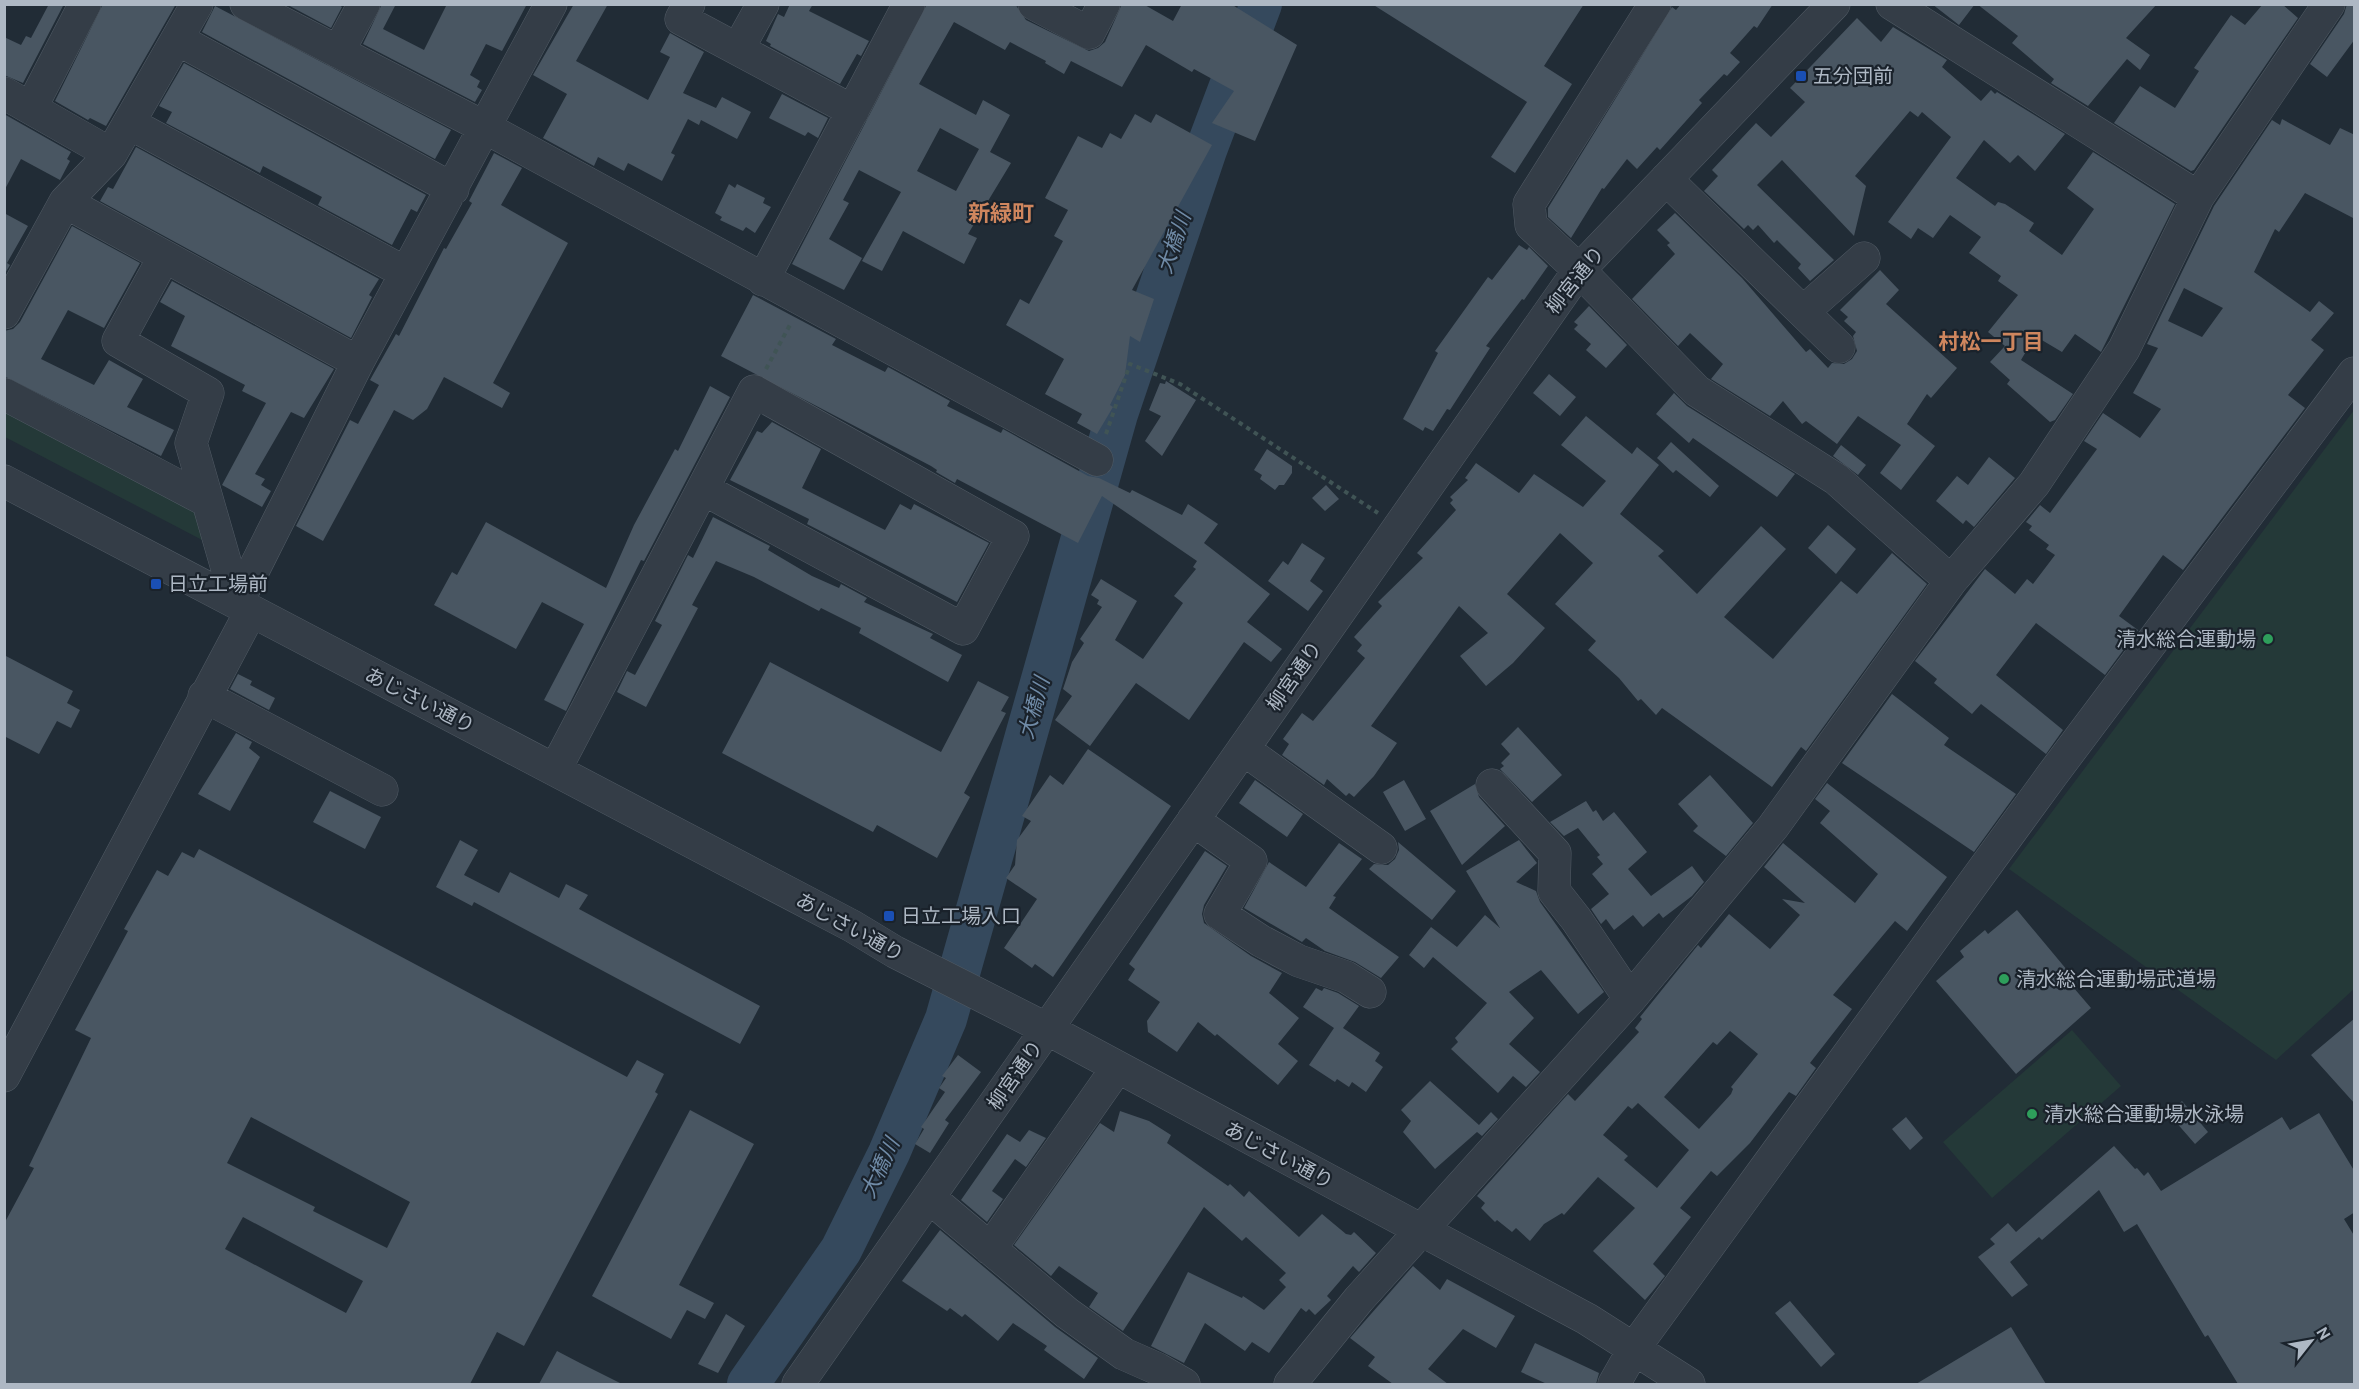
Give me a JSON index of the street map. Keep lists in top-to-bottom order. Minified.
{"streets":{"street":["柳宮通り","あじさい通り"]},"crossings":[["柳宮通り","あじさい通り"]],"districts":["新緑町","村松一丁目"],"water":["大橋川"],"places":{"transit":["五分団前","日立工場前","日立工場入口"],"other":["清水総合運動場","清水総合運動場武道場","清水総合運動場水泳場"]},"north":"top right"}
